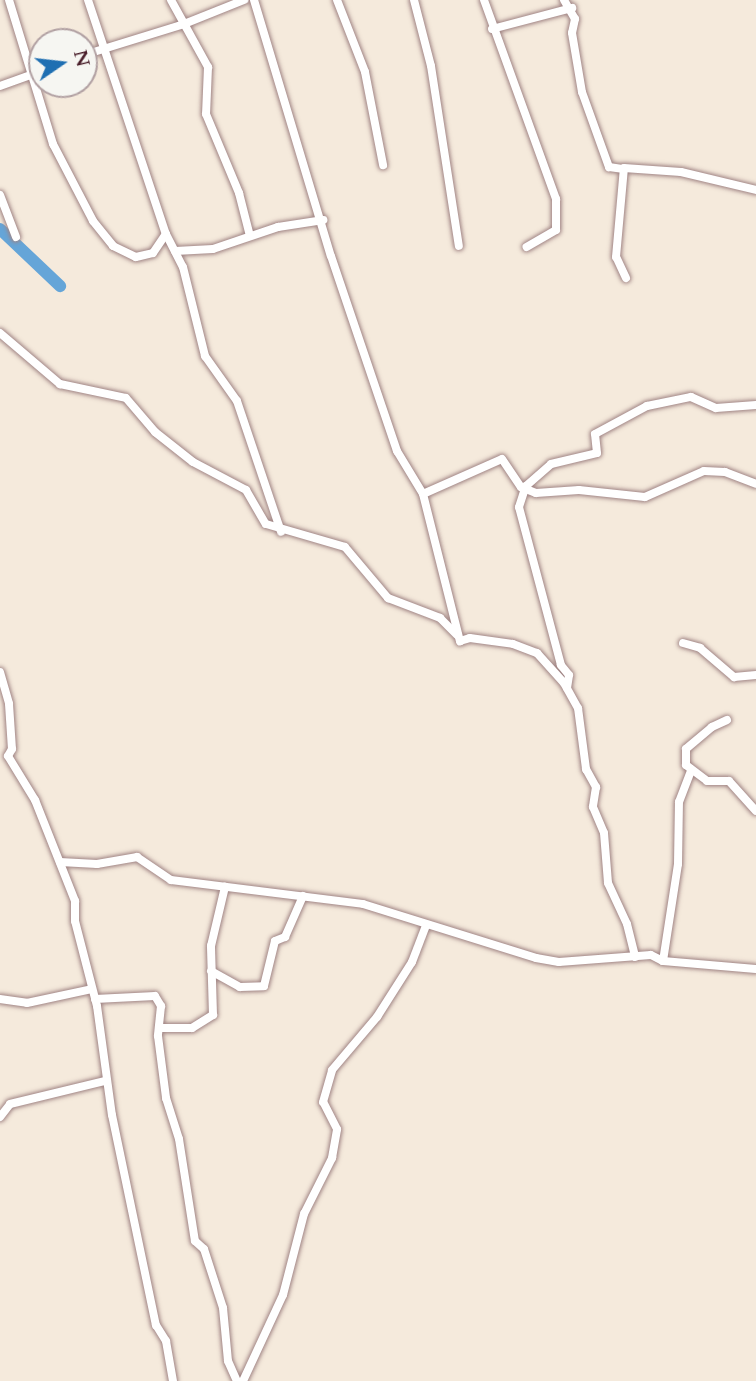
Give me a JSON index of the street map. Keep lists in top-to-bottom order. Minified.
{"north":"right"}
